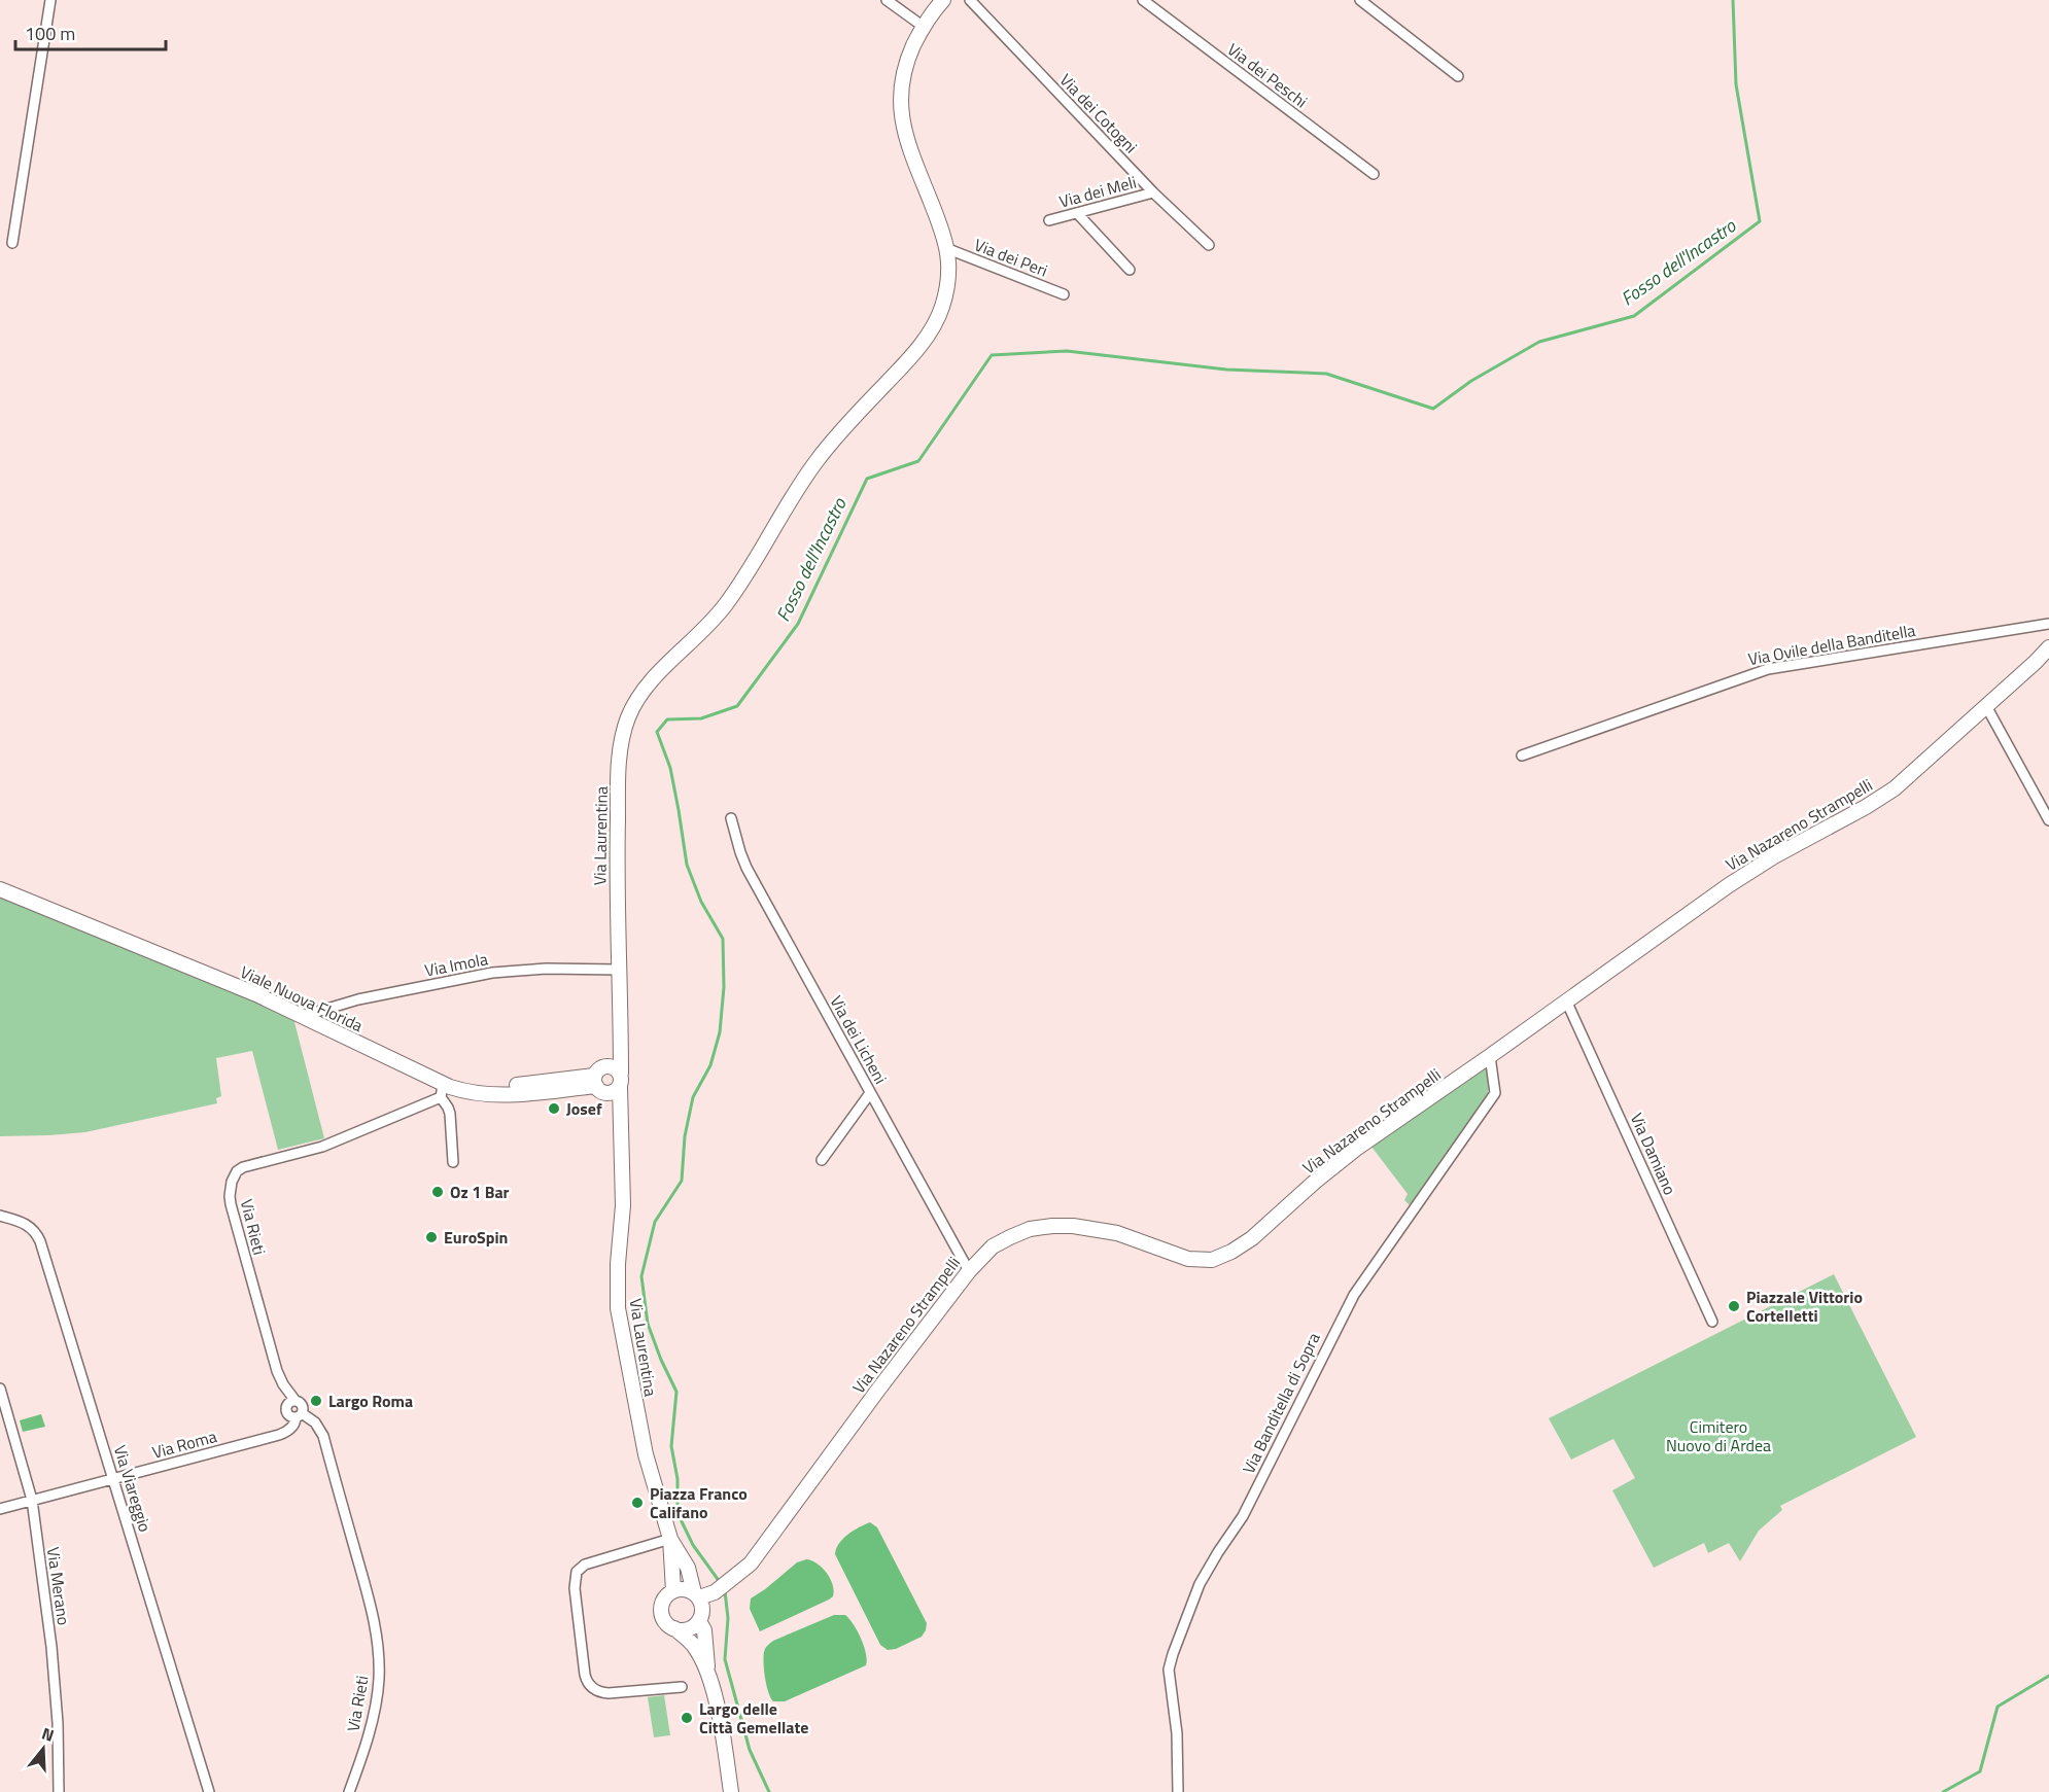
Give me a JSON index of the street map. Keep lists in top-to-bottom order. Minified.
{"streets":{"street":["Via dei Peschi","Via dei Cotogni","Via dei Meli","Via dei Peri","Via Ovile della Banditella","Via Nazareno Strampelli","Via Laurentina","Via Imola","Viale Nuova Florida","Via dei Licheni","Via Damiano","Via Rieti","Via Banditella di Sopra","Via Roma","Via Viareggio","Via Merano"]},"crossings":[["Via dei Cotogni","Via dei Meli"],["Via dei Peri","Via Laurentina"],["Via Nazareno Strampelli","Via Laurentina"],["Via Nazareno Strampelli","Via dei Licheni"],["Via Nazareno Strampelli","Via Damiano"],["Via Nazareno Strampelli","Via Banditella di Sopra"],["Via Laurentina","Via Imola"],["Via Laurentina","Viale Nuova Florida"],["Via Imola","Viale Nuova Florida"],["Viale Nuova Florida","Via Rieti"],["Via Rieti","Via Roma"],["Via Roma","Via Viareggio"],["Via Roma","Via Merano"]],"water":["Fosso dell'Incastro"],"parks":["Cimitero Nuovo di Ardea"],"places":["Josef","Oz 1 Bar","EuroSpin","Piazzale Vittorio Cortelletti","Largo Roma","Piazza Franco Califano","Largo delle Città Gemellate"],"scale_bar":"100 m","north":"top"}
